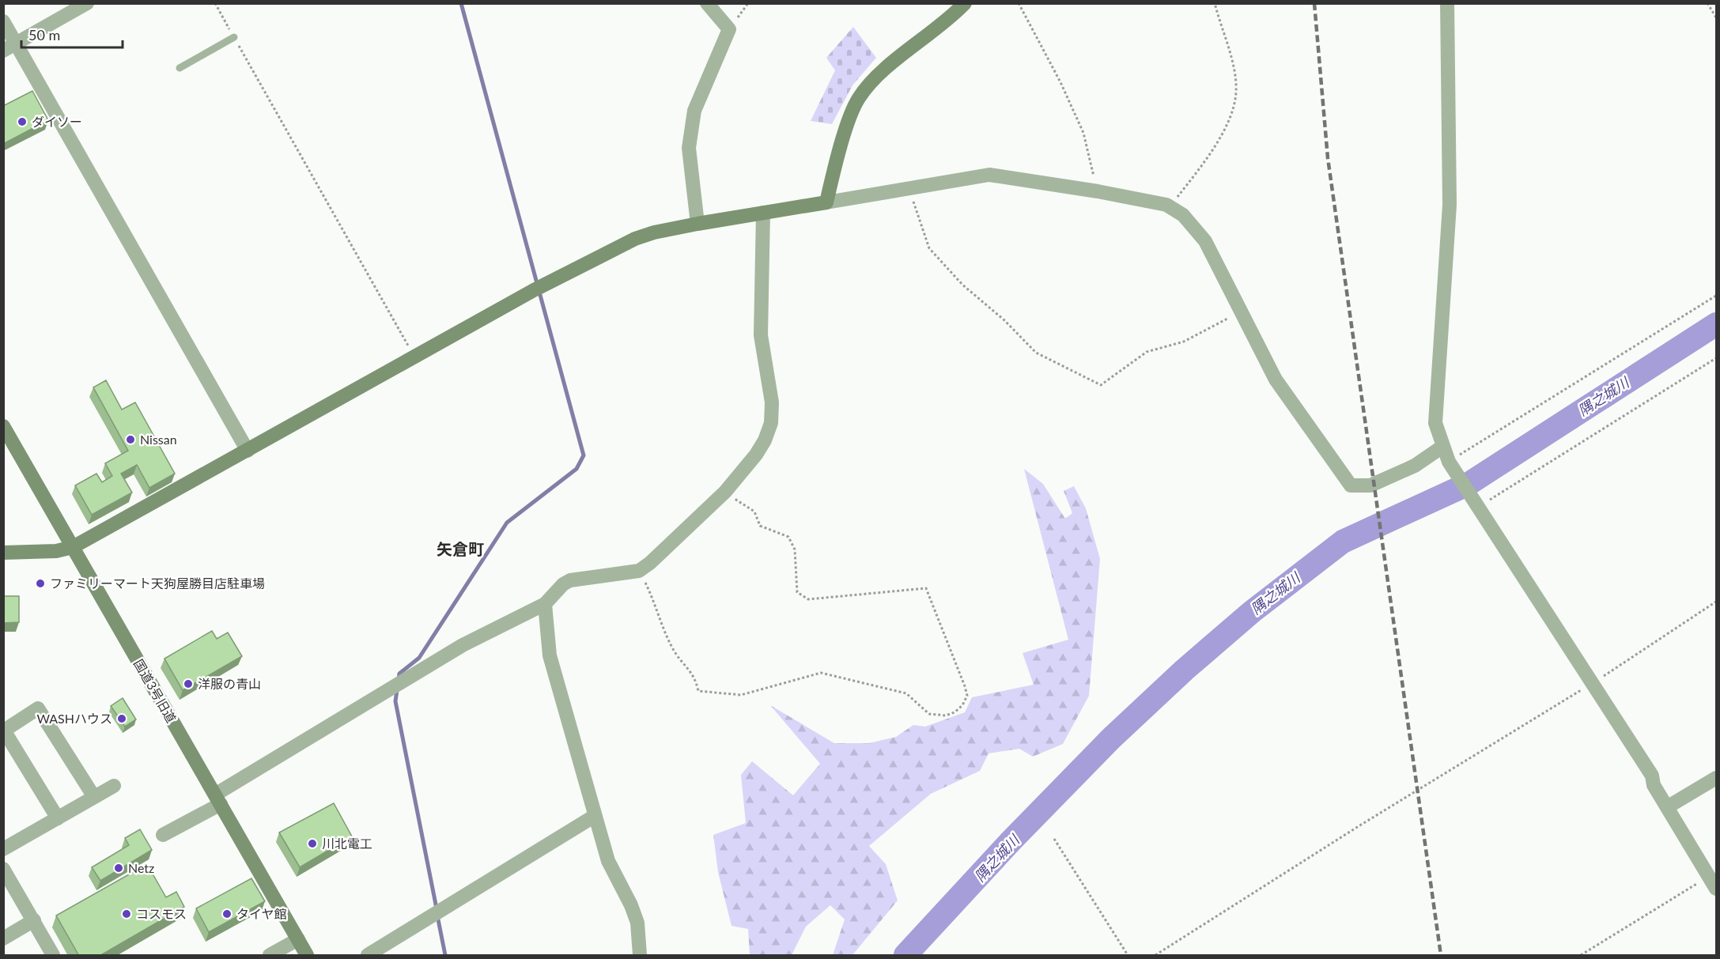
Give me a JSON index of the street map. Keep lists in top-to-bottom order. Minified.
{"streets":{"street":["国道3号旧道"]},"districts":["矢倉町"],"water":["隅之城川"],"places":["ダイソー","Nissan","ファミリーマート天狗屋勝目店駐車場","洋服の青山","WASHハウス","川北電工","Netz","コスモス","タイヤ館"],"scale_bar":"50 m"}
